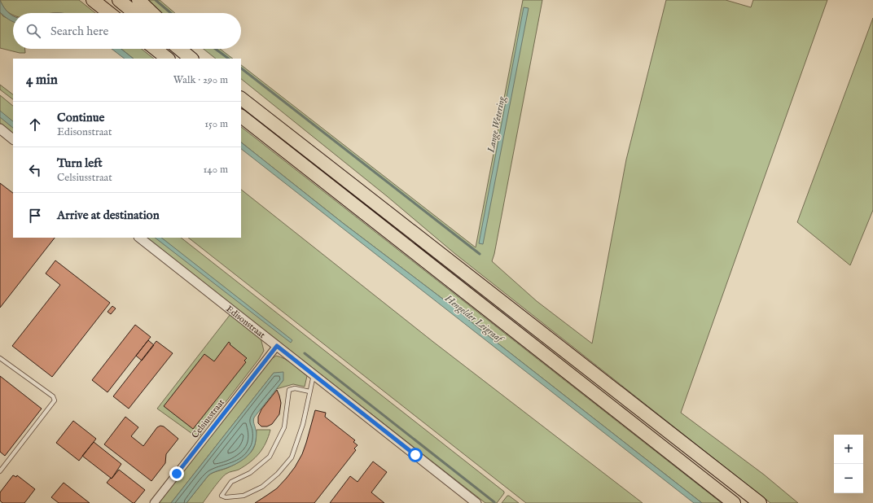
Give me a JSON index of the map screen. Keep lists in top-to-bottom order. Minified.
{"streets":{"street":["Edisonstraat","Celsiusstraat"]},"crossings":[["Edisonstraat","Celsiusstraat"]],"water":["Lange Wetering","Hengelder Leigraaf"],"page":{"search":"Search here","heading":["4 min","Walk · 290 m"],"list":[["Continue","Edisonstraat","150 m"],["Turn left","Celsiusstraat","140 m"],"Arrive at destination"],"map_buttons":["+","−"]}}
